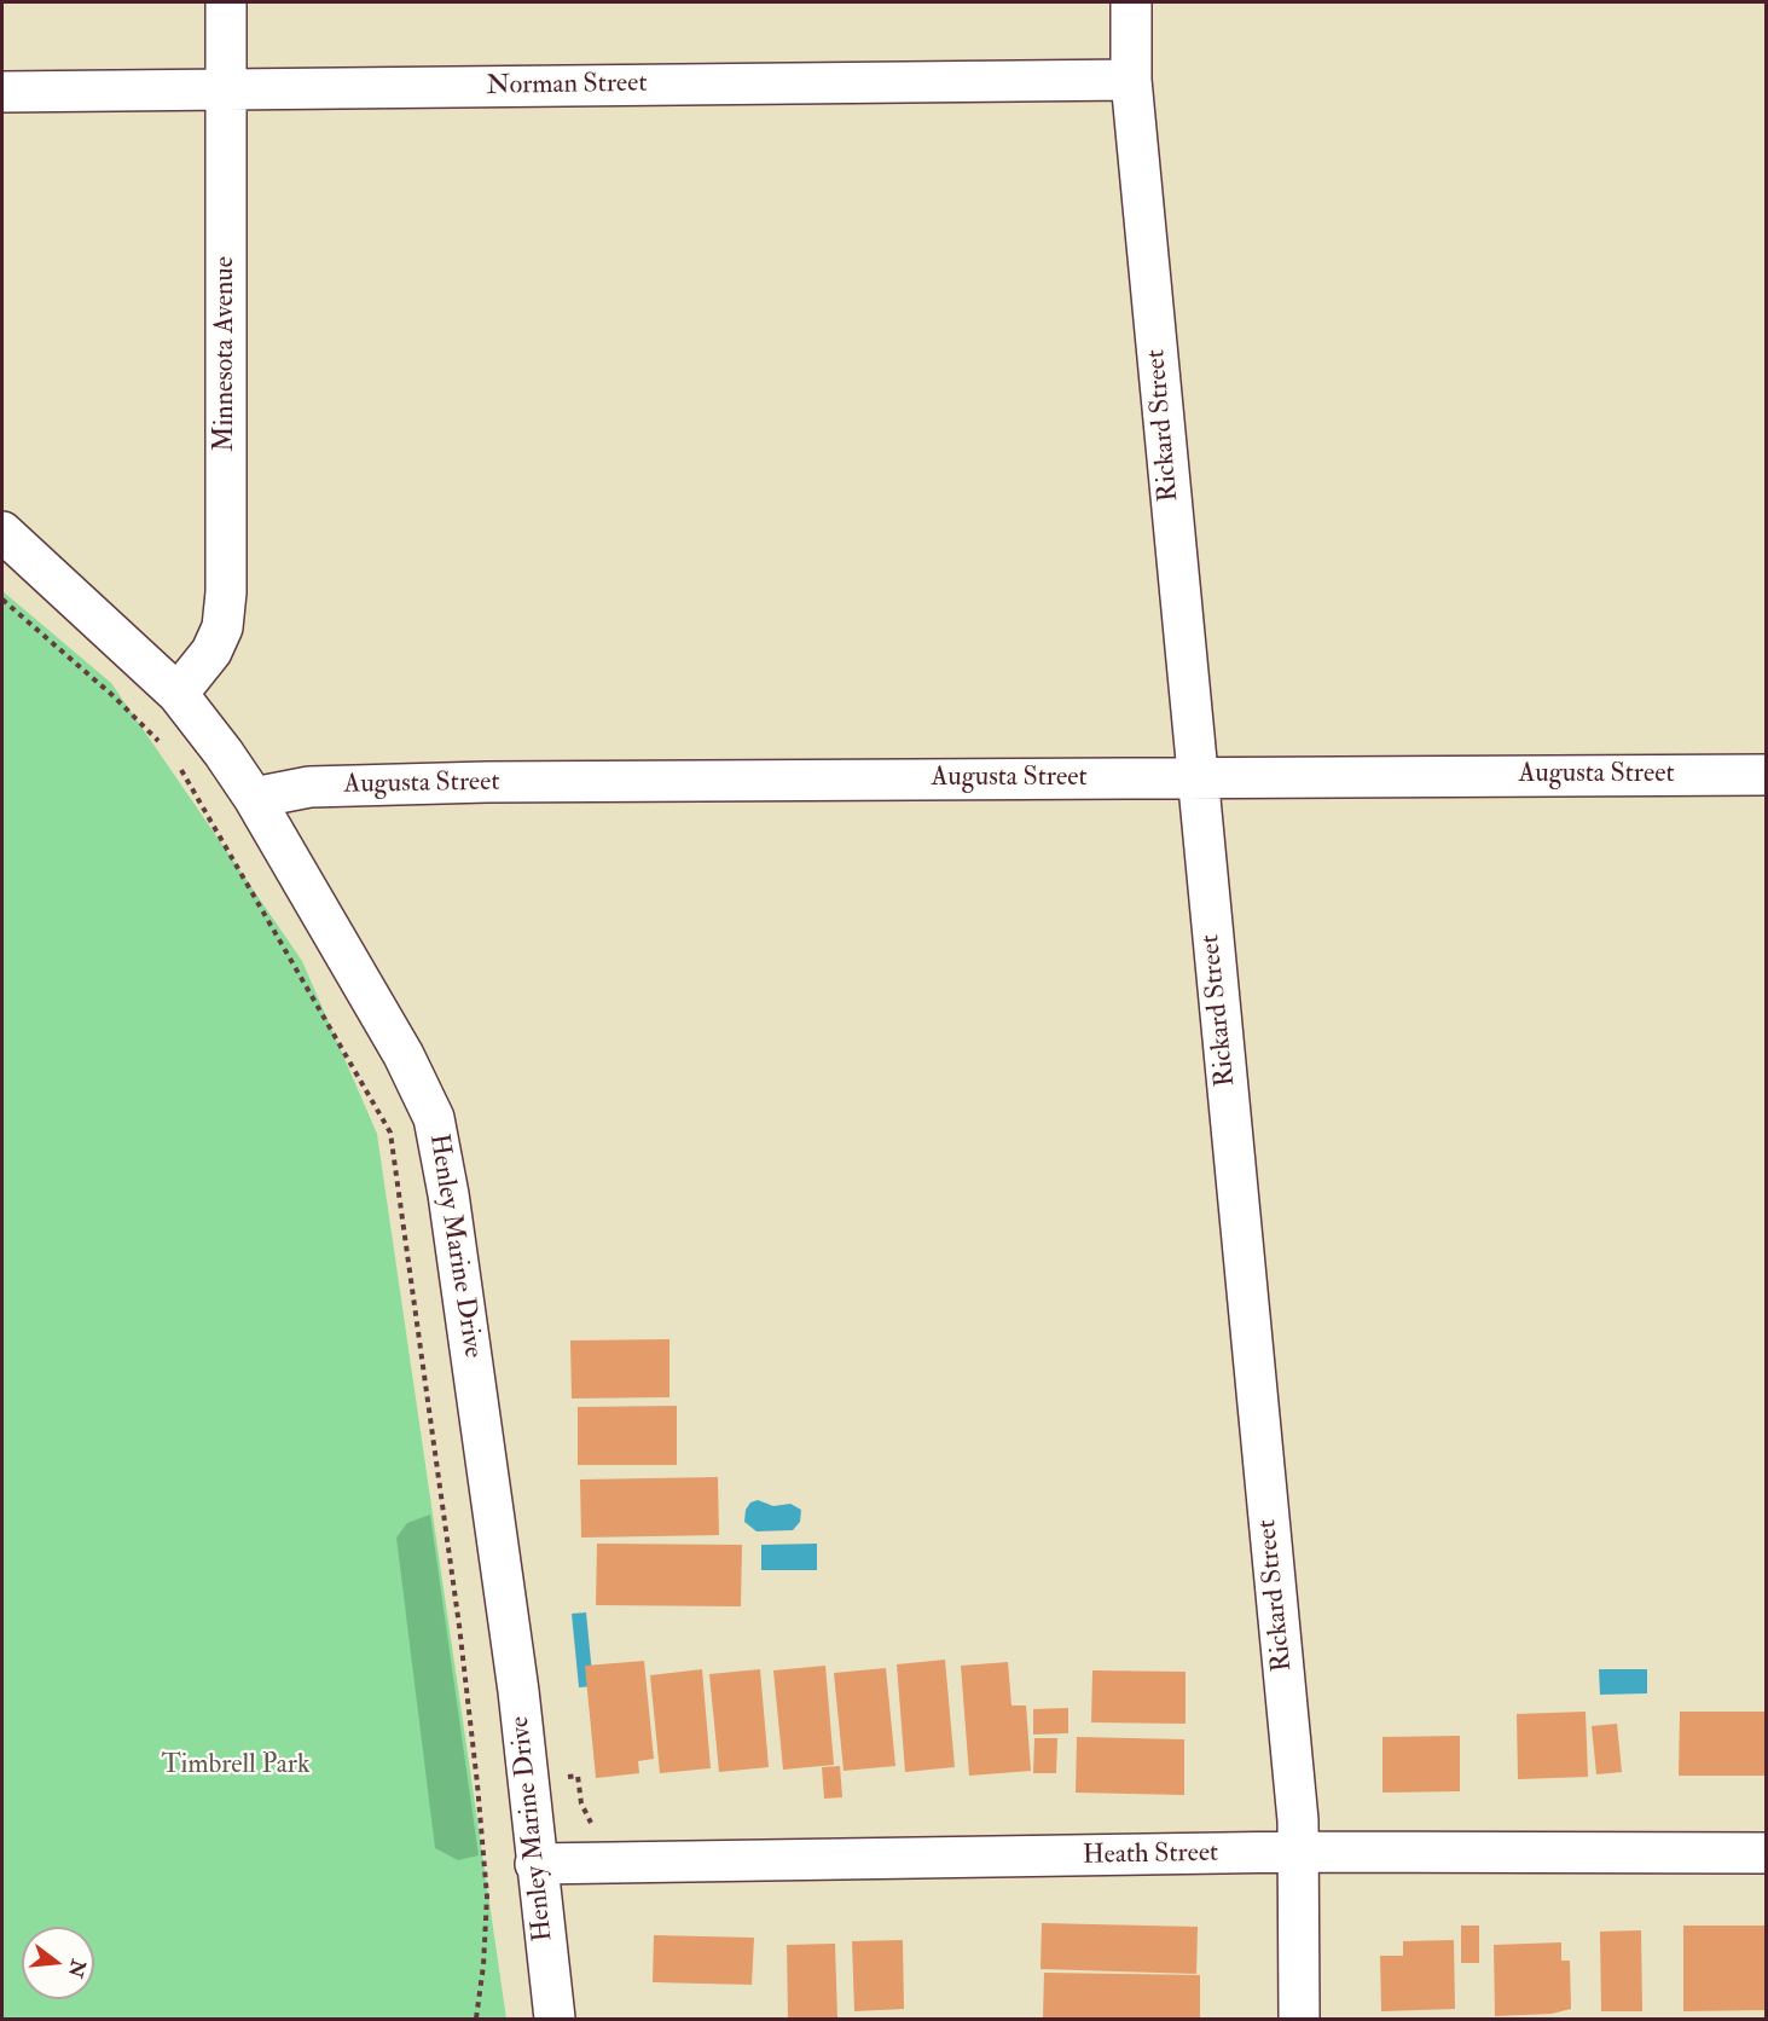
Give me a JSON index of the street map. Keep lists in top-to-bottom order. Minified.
{"streets":{"street":["Norman Street","Minnesota Avenue","Rickard Street","Augusta Street","Henley Marine Drive","Heath Street"]},"crossings":[["Norman Street","Minnesota Avenue"],["Norman Street","Rickard Street"],["Minnesota Avenue","Henley Marine Drive"],["Rickard Street","Augusta Street"],["Rickard Street","Heath Street"],["Augusta Street","Henley Marine Drive"],["Henley Marine Drive","Heath Street"]],"parks":["Timbrell Park"],"north":"right"}
